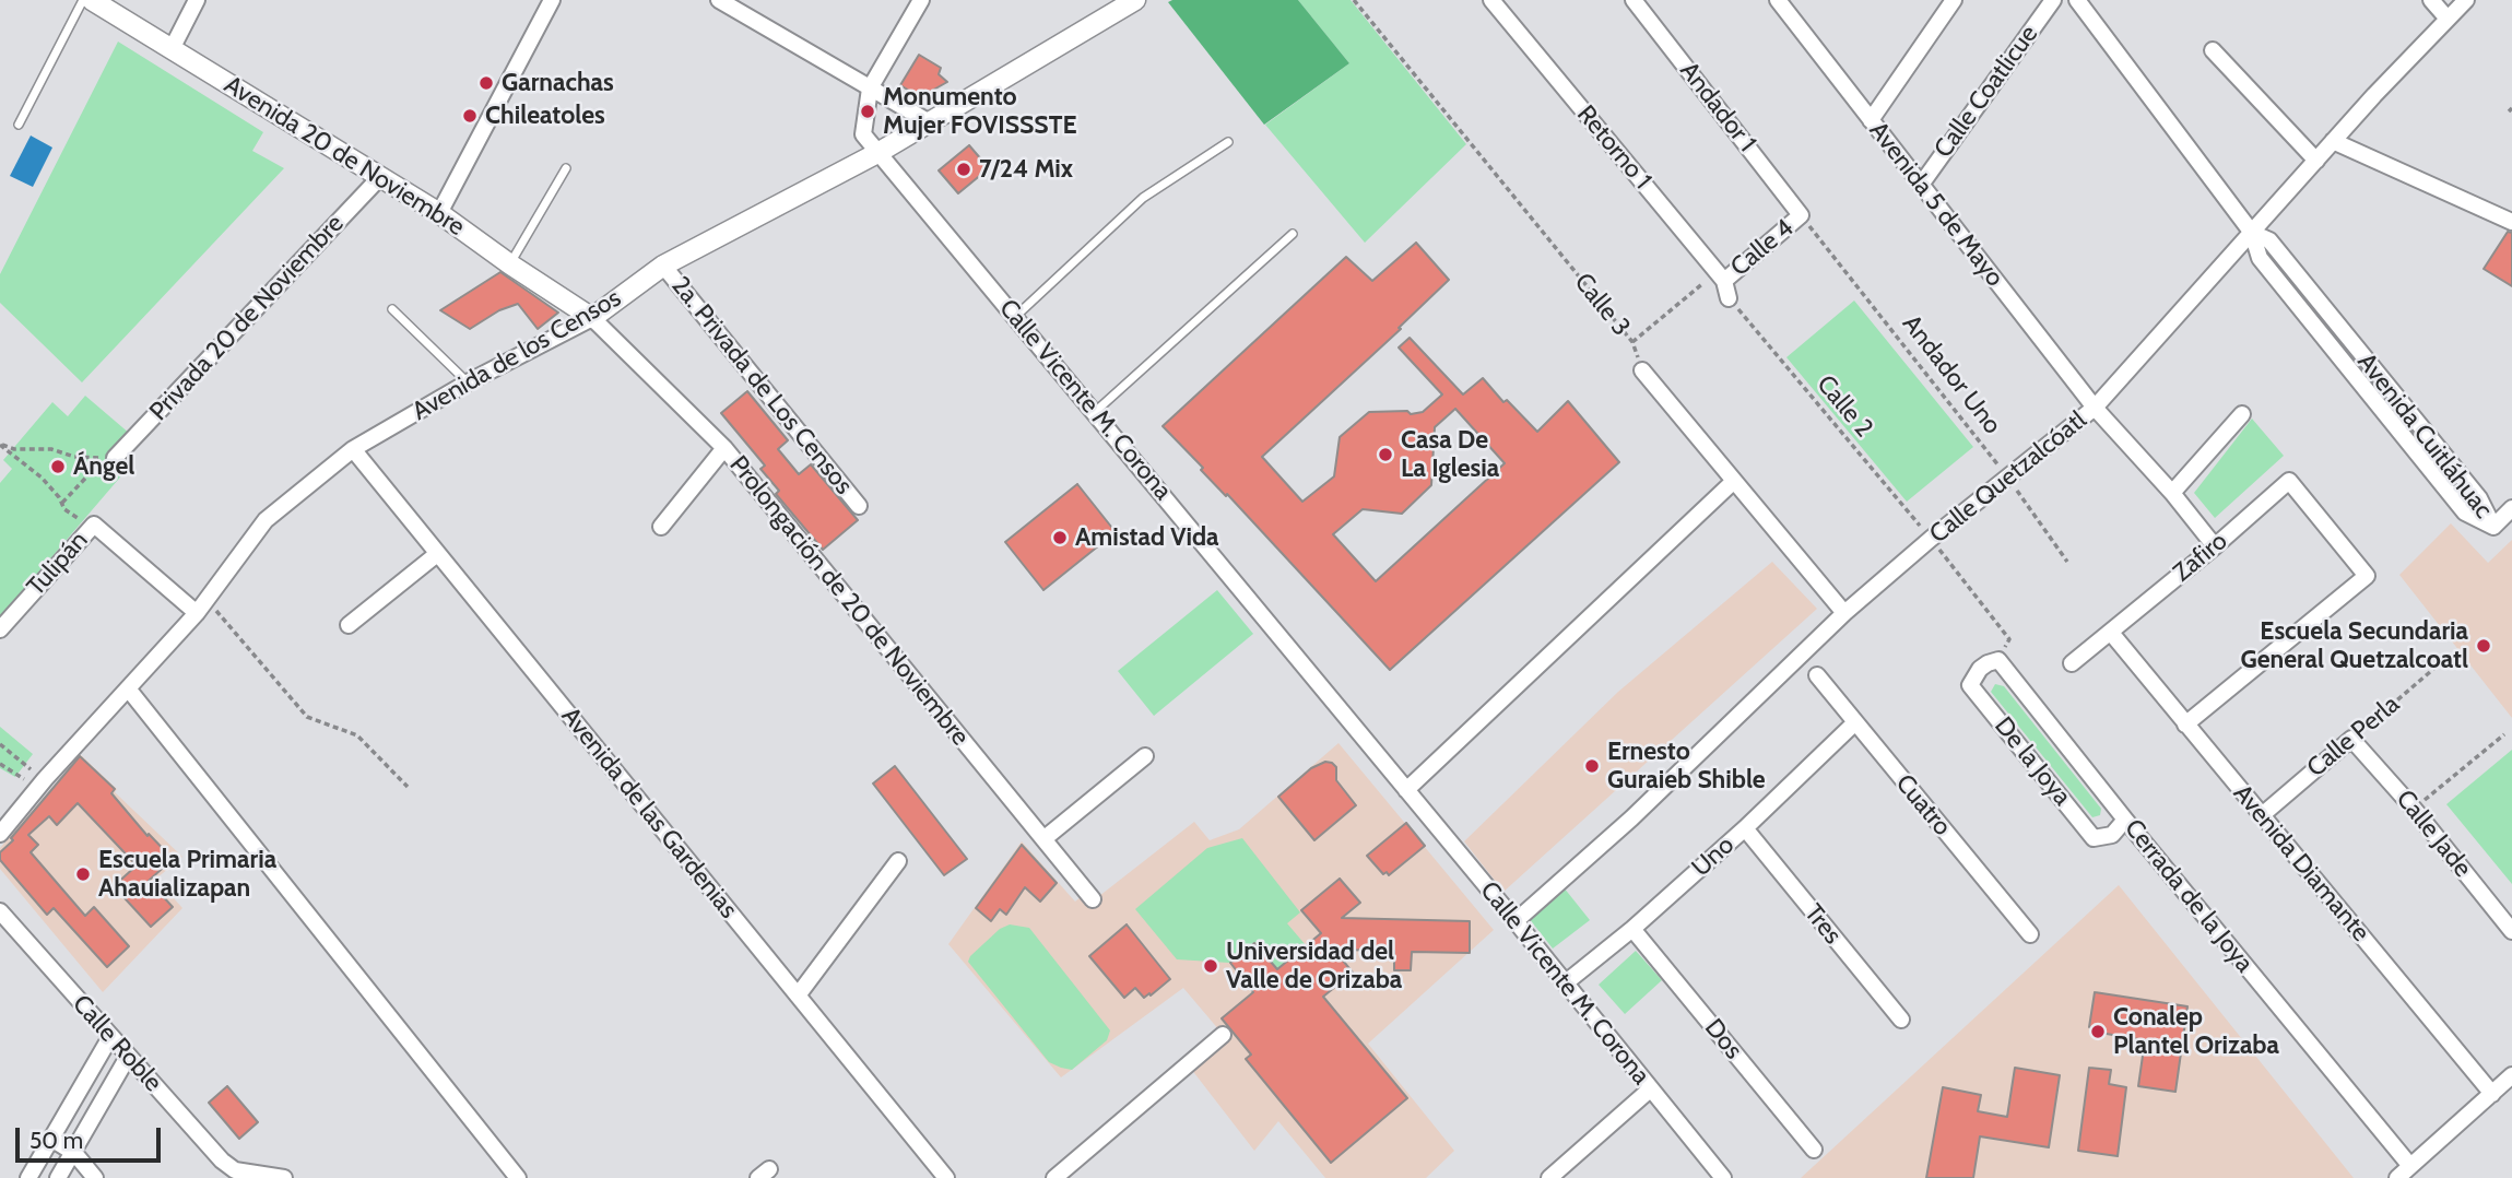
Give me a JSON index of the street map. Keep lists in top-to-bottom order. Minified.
{"streets":{"street":["Calle Coatlicue","Andador 1","Retorno 1","Avenida 20 de Noviembre","Avenida 5 de Mayo","Calle 4","Privada 20 de Noviembre","Avenida de los Censos","2a. Privada de Los Censos","Calle Vicente M. Corona","Avenida Cuitláhuac","Calle Quetzalcóatl","Zafiro","Tulipán","Prolongación de 20 de Noviembre","Calle Perla","De la Joya","Cuatro","Avenida de las Gardenias","Calle Jade","Uno","Avenida Diamante","Cerrada de la Joya","Tres","Dos","Calle Roble"],"path":["Calle 3","Andador Uno","Calle 2"]},"crossings":[["Calle Coatlicue","Avenida 5 de Mayo"],["Andador 1","Calle 4"],["Andador 1","Andador Uno"],["Retorno 1","Calle 4"],["Retorno 1","Calle 2"],["Avenida 20 de Noviembre","Privada 20 de Noviembre"],["Avenida 20 de Noviembre","Avenida de los Censos"],["Avenida 20 de Noviembre","Prolongación de 20 de Noviembre"],["Avenida 5 de Mayo","Calle Quetzalcóatl"],["Calle 4","Calle 3"],["Calle 4","Andador Uno"],["Avenida de los Censos","2a. Privada de Los Censos"],["Avenida de los Censos","Calle Vicente M. Corona"],["Avenida de los Censos","Prolongación de 20 de Noviembre"],["Avenida de los Censos","Avenida de las Gardenias"],["Andador Uno","Calle Quetzalcóatl"],["Calle Vicente M. Corona","Calle Quetzalcóatl"],["Calle Vicente M. Corona","Uno"],["Calle 2","Calle Quetzalcóatl"],["Calle 2","De la Joya"],["Calle 2","Cerrada de la Joya"],["Avenida Cuitláhuac","Calle Quetzalcóatl"],["Zafiro","Avenida Diamante"],["Calle Perla","Calle Jade"],["Calle Perla","Avenida Diamante"],["De la Joya","Cerrada de la Joya"],["Cuatro","Uno"],["Uno","Tres"],["Uno","Dos"]],"places":["Garnachas","Monumento Mujer FOVISSSTE","Chileatoles","7/24 Mix","Casa De La Iglesia","Ángel","Amistad Vida","Escuela Secundaria General Quetzalcoatl","Ernesto Guraieb Shible","Escuela Primaria Ahauializapan","Universidad del Valle de Orizaba","Conalep Plantel Orizaba"],"scale_bar":"50 m"}
